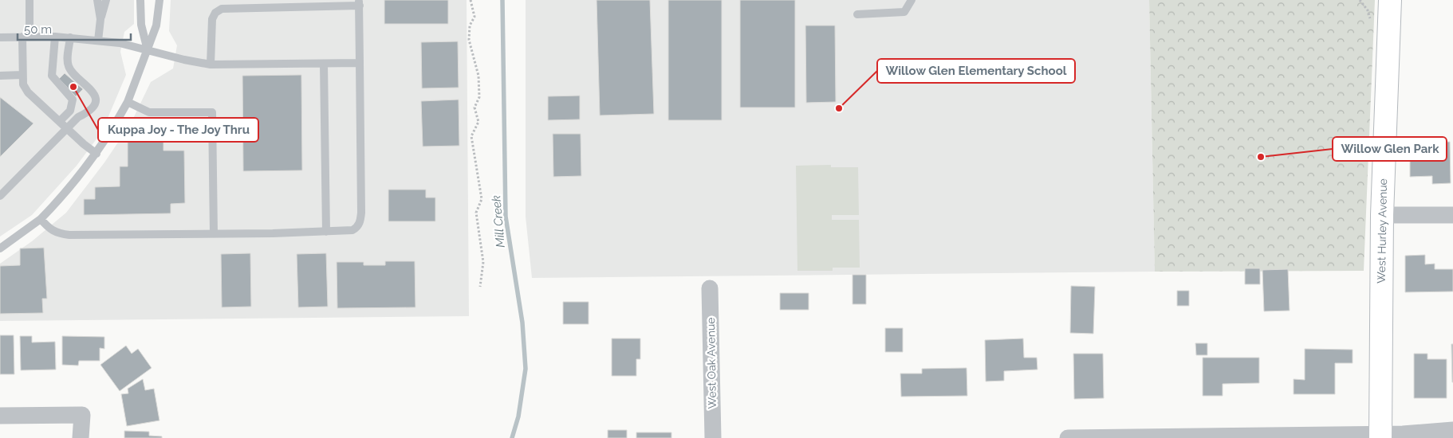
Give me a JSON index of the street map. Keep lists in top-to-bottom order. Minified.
{"streets":{"street":["West Hurley Avenue","West Oak Avenue"]},"water":["Mill Creek"],"places":["Kuppa Joy - The Joy Thru","Willow Glen Elementary School","Willow Glen Park"],"scale_bar":"50 m"}
